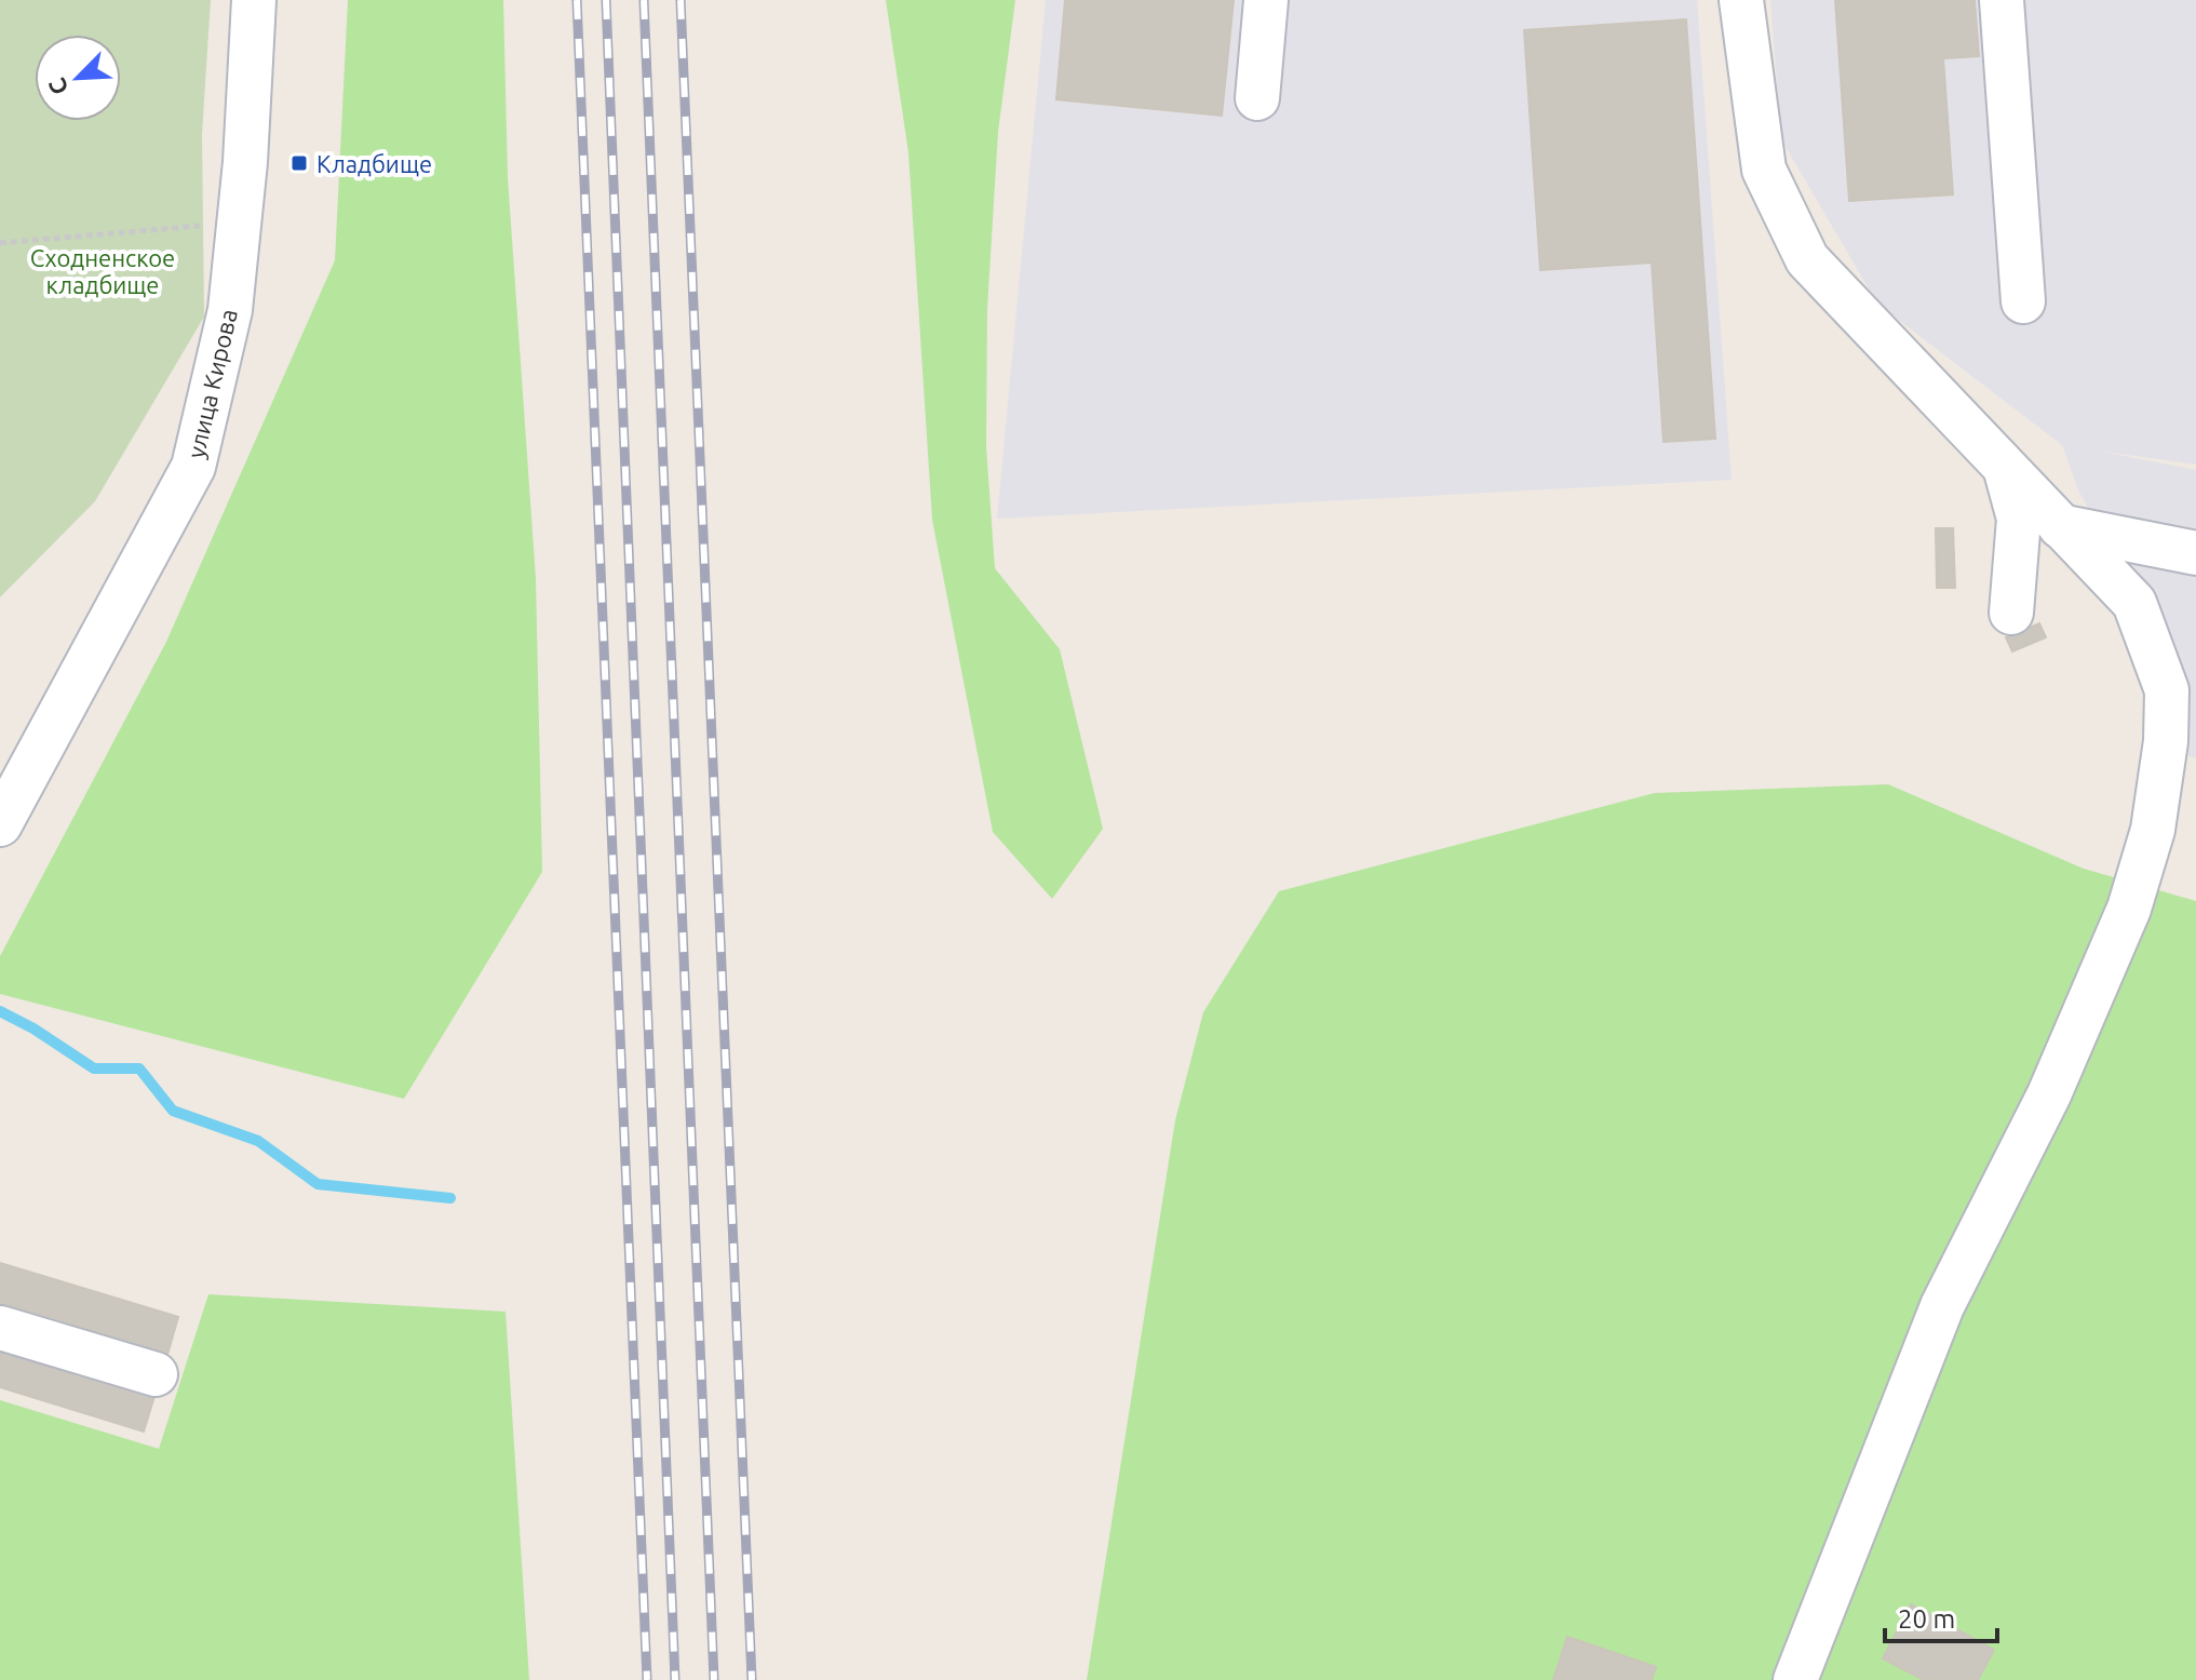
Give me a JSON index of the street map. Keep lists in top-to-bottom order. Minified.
{"streets":{"street":["улица Кирова"]},"parks":["Сходненское кладбище"],"places":{"transit":["Кладбище"]},"scale_bar":"20 m","north":"bottom left"}
